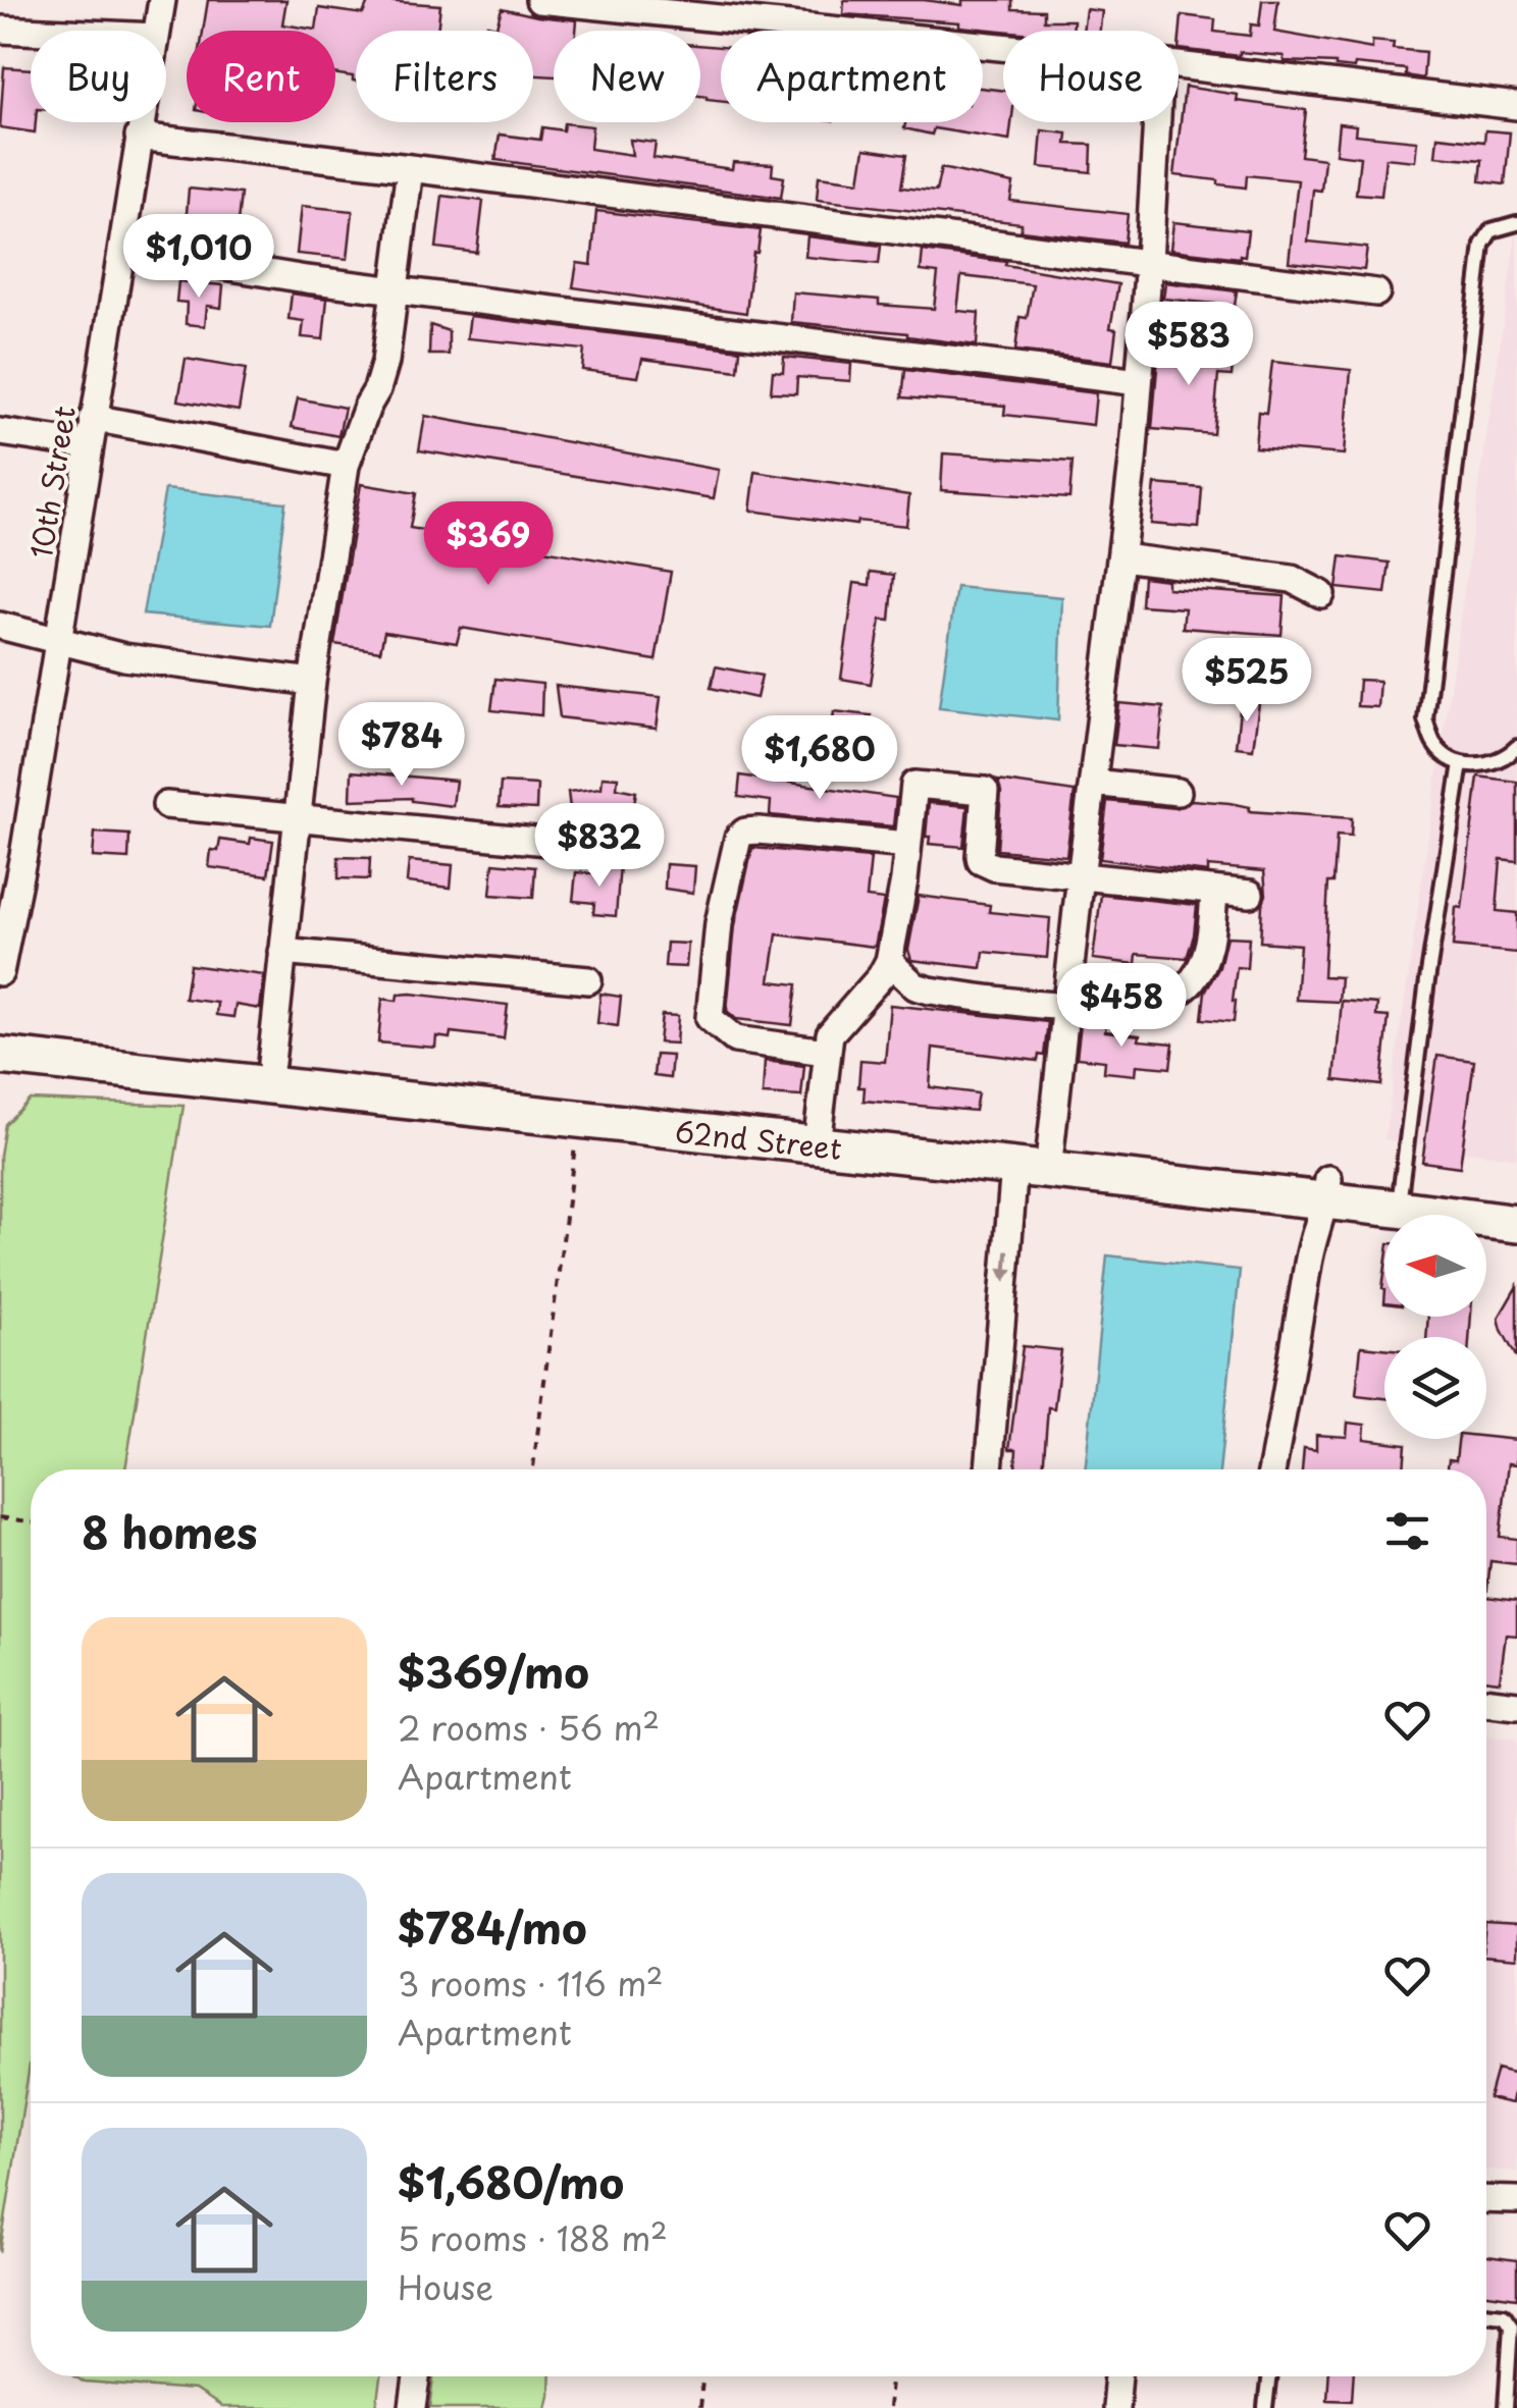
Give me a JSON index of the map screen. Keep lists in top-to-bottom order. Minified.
{"streets":{"main road":["62nd Street"],"street":["10th Street"]},"north":"left","page":{"chip":["Buy","Rent","Filters","New","Apartment","House"],"price":["$1,010","$583","$369","$525","$784","$1,680","$832","$458"],"heading":"8 homes","list":[{"name":"$369/mo","note":"2 rooms · 56 m² · Apartment"},{"name":"$784/mo","note":"3 rooms · 116 m² · Apartment"},{"name":"$1,680/mo","note":"5 rooms · 188 m² · House"}]}}
